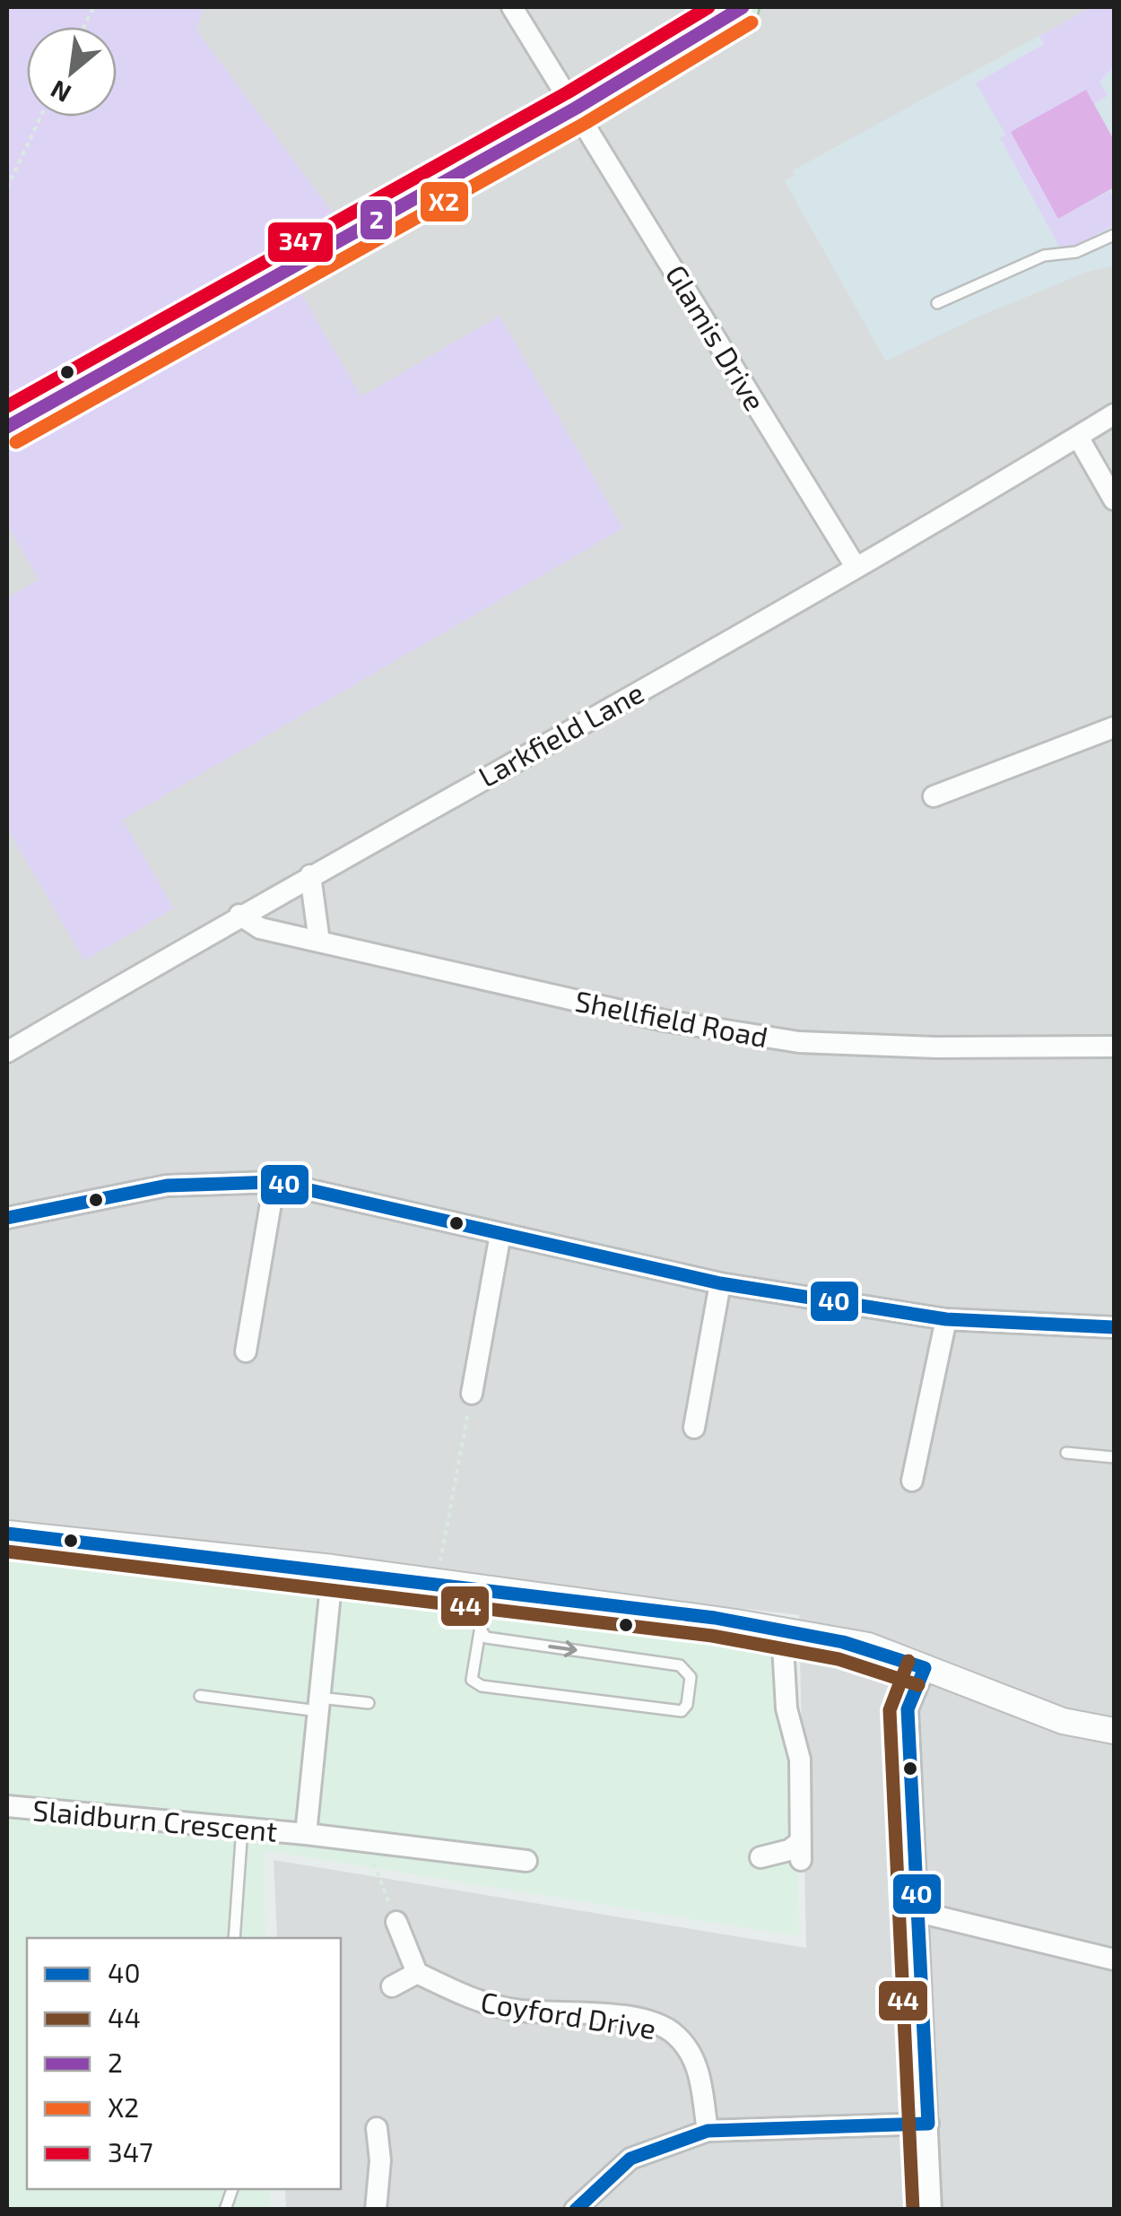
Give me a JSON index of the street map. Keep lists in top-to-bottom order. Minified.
{"streets":{"street":["Glamis Drive","Larkfield Lane","Shellfield Road","Slaidburn Crescent","Coyford Drive"]},"crossings":[["Glamis Drive","Larkfield Lane"],["Larkfield Lane","Shellfield Road"]],"lines":["transit line 2","transit line 347","transit line X2","transit line 40","transit line 44"],"legend":["40","44","2","X2","347"],"north":"bottom left"}
